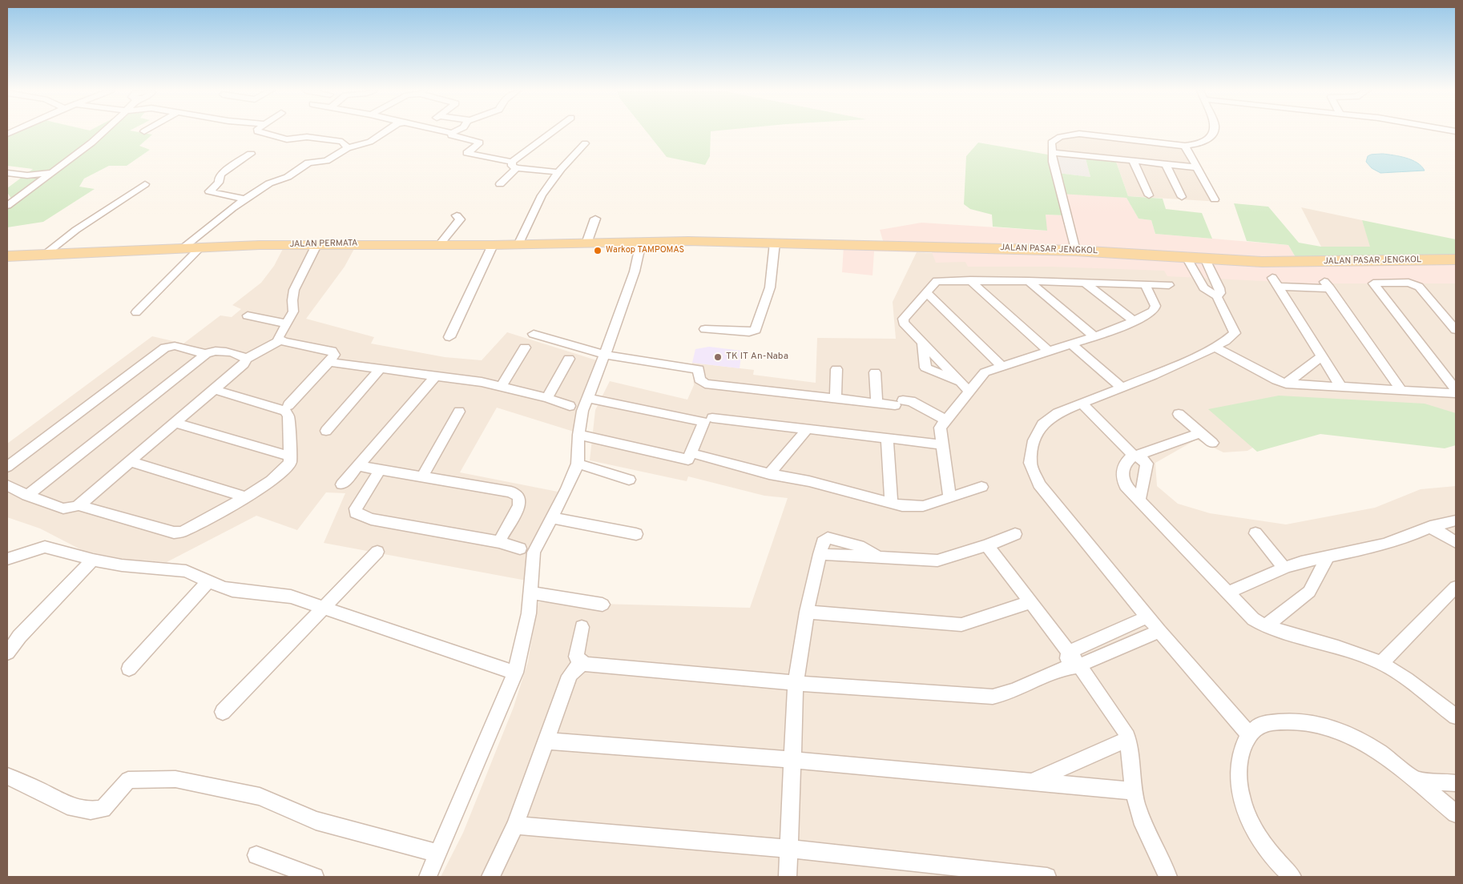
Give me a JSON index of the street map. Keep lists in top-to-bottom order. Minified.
{"streets":{"main road":["JALAN PERMATA","JALAN PASAR JENGKOL"]},"crossings":[["JALAN PERMATA","JALAN PASAR JENGKOL"]],"places":["Warkop TAMPOMAS","TK IT An-Naba"]}
